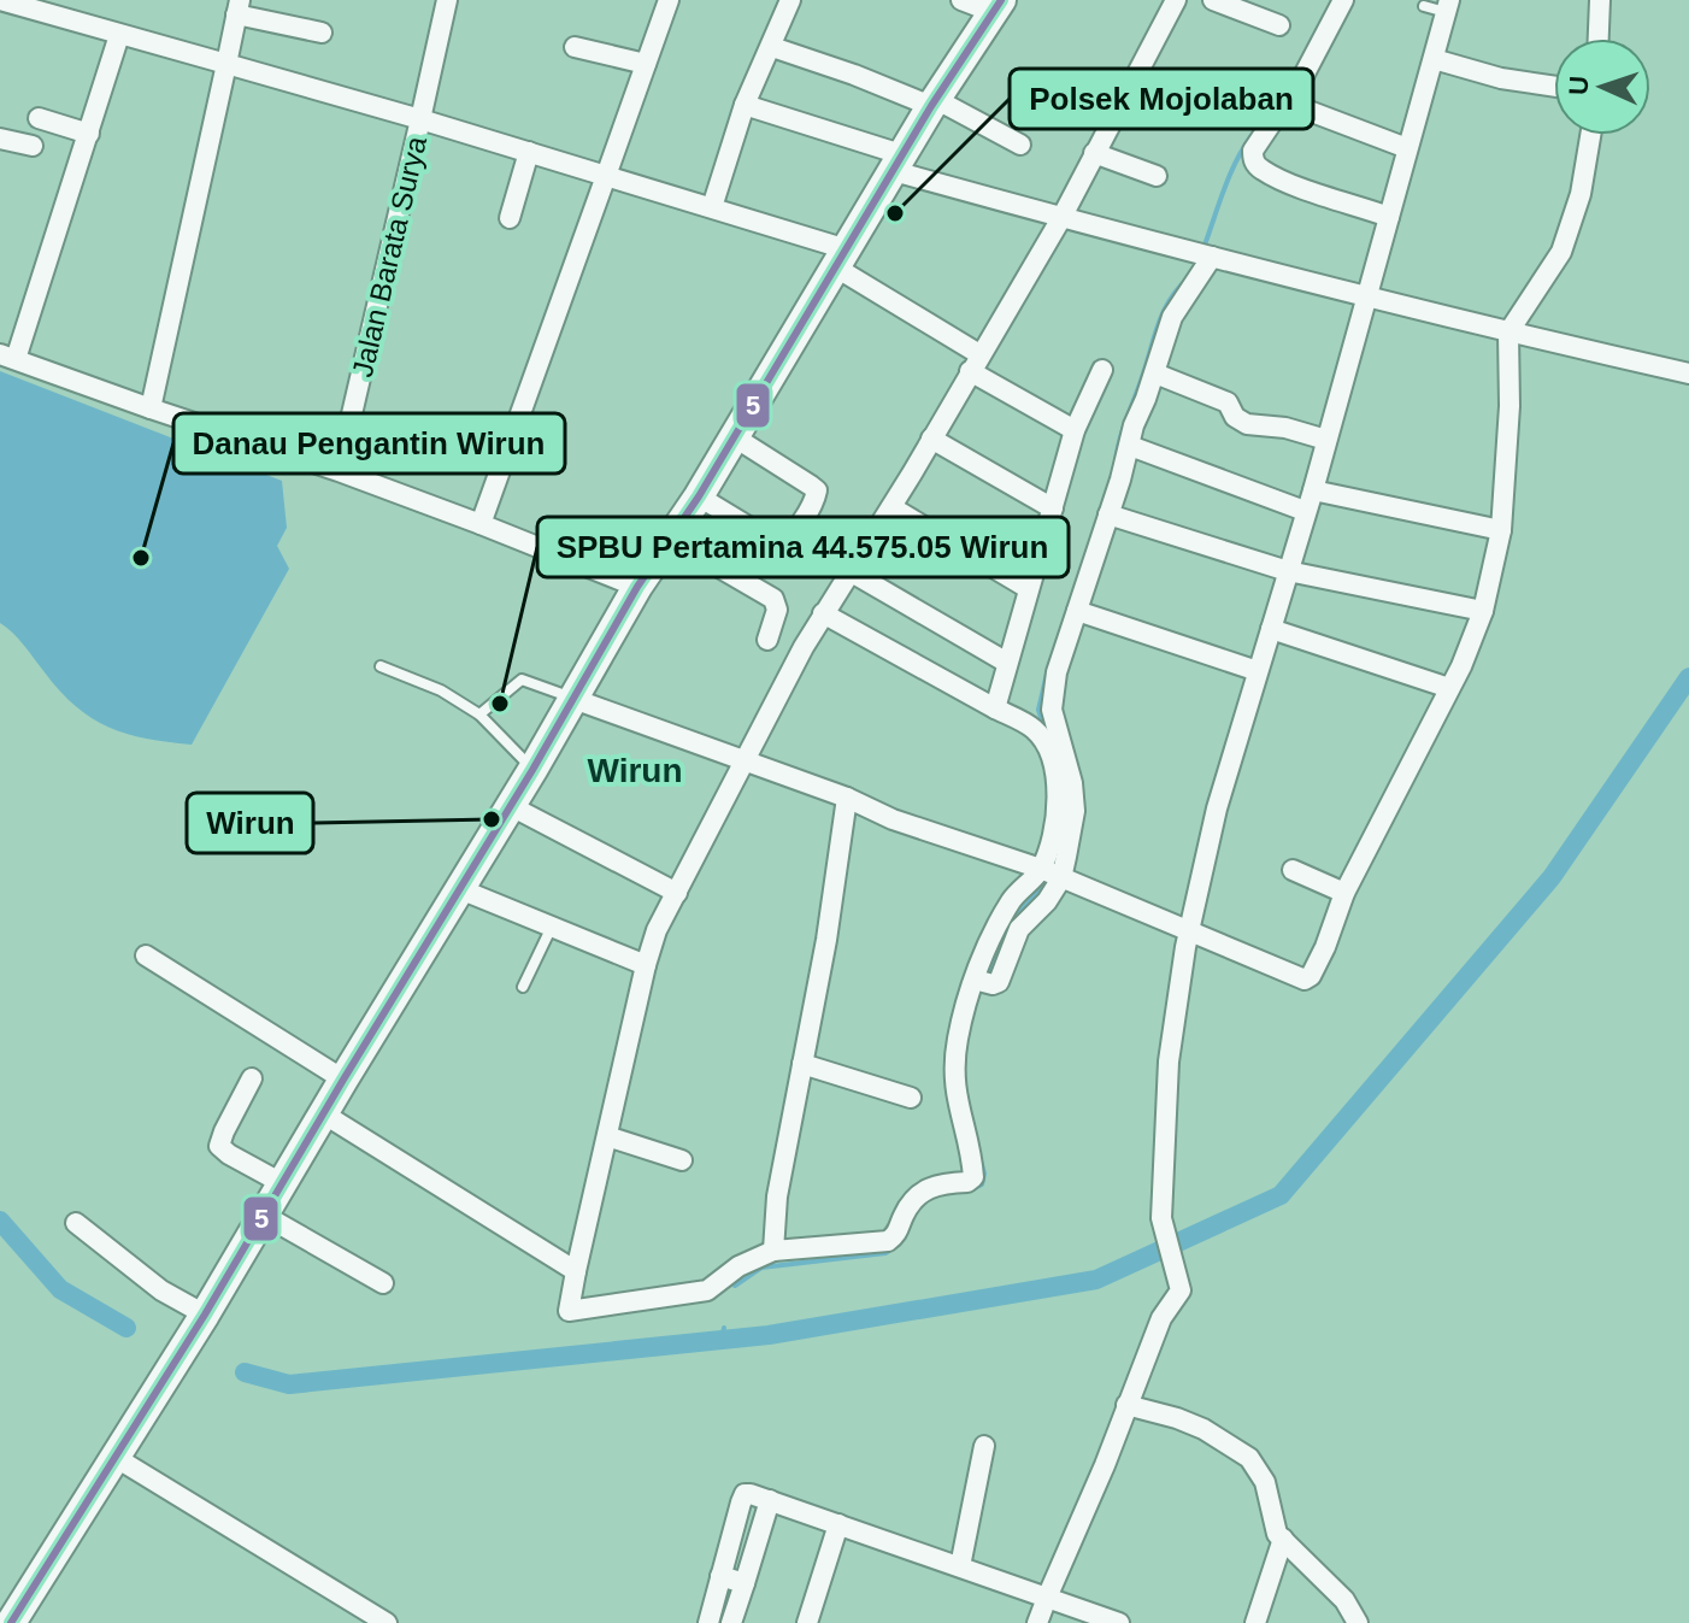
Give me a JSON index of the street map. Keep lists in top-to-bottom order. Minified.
{"streets":{"street":["Jalan Barata Surya"]},"districts":["Wirun"],"places":["Polsek Mojolaban","Danau Pengantin Wirun","SPBU Pertamina 44.575.05 Wirun","Wirun"],"lines":["transit line 5"],"north":"left"}
